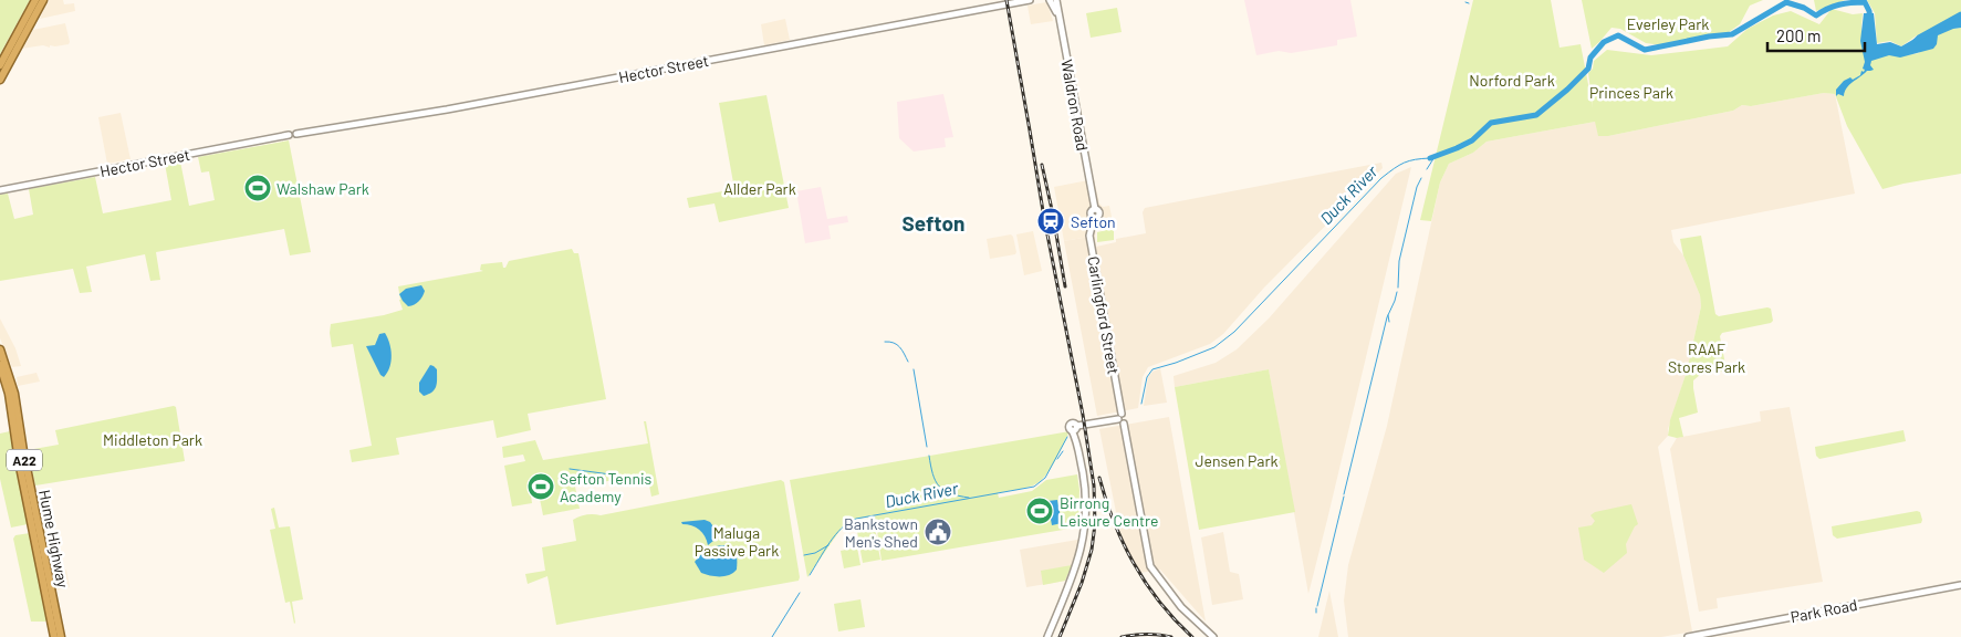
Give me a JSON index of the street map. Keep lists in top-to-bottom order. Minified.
{"streets":{"highway":["A22","Hume Highway"],"main road":["Hector Street","Waldron Road","Carlingford Street","Park Road"]},"crossings":[["Waldron Road","Carlingford Street"]],"districts":["Sefton"],"water":["Duck River"],"parks":["Everley Park","Norford Park","Princes Park","Allder Park","RAAF Stores Park","Middleton Park","Jensen Park","Maluga Passive Park"],"places":{"sports":["Walshaw Park","Sefton Tennis Academy","Birrong Leisure Centre"],"station":["Sefton"],"public building":["Bankstown Men's Shed"]},"scale_bar":"200 m"}
